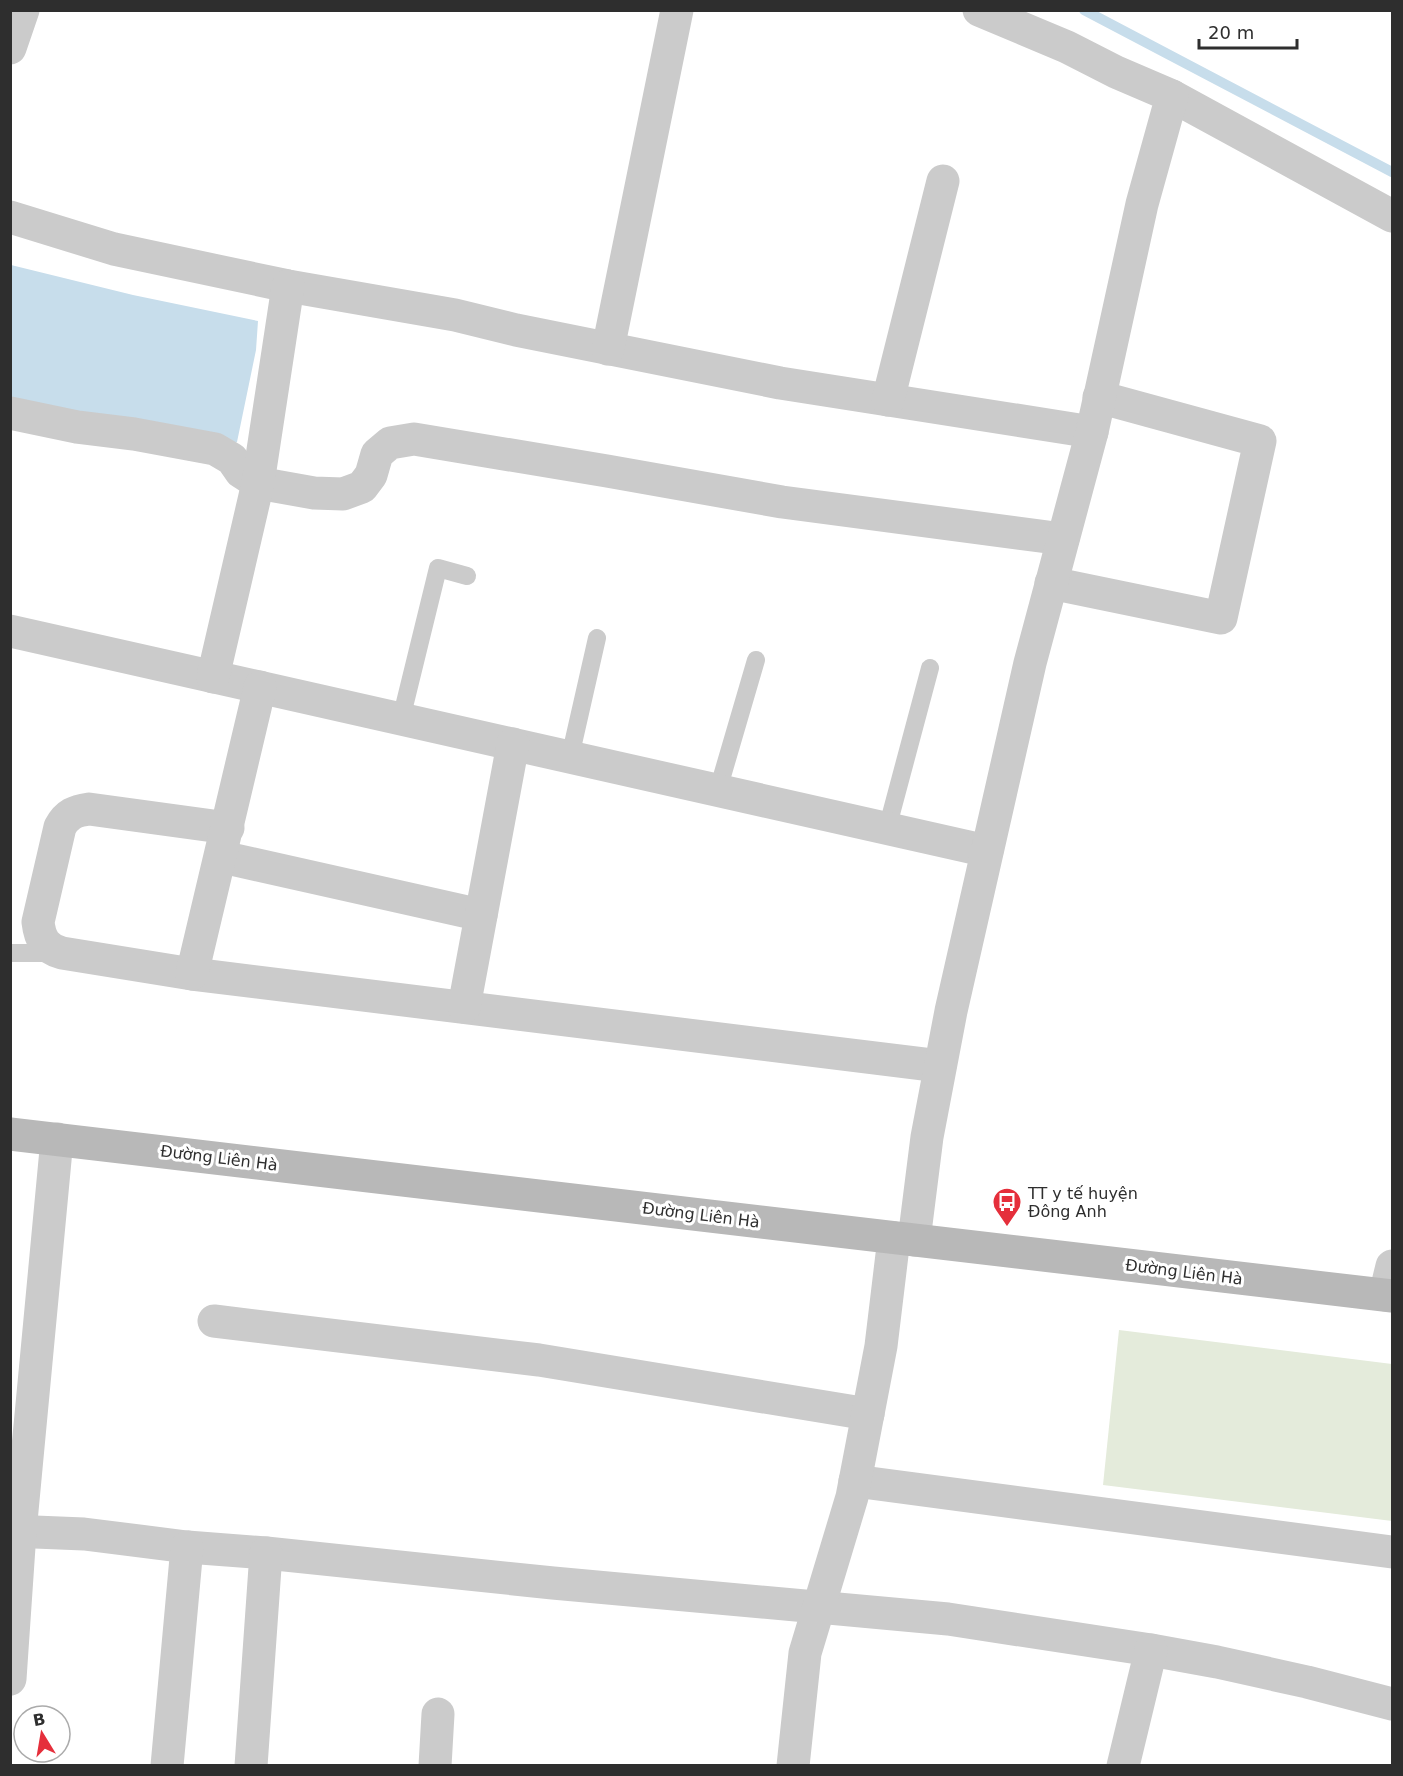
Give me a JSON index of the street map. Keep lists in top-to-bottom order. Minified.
{"streets":{"main road":["Đường Liên Hà"]},"places":{"bus stop":["TT y tế huyện Đông Anh"]},"scale_bar":"20 m","north":"top"}
